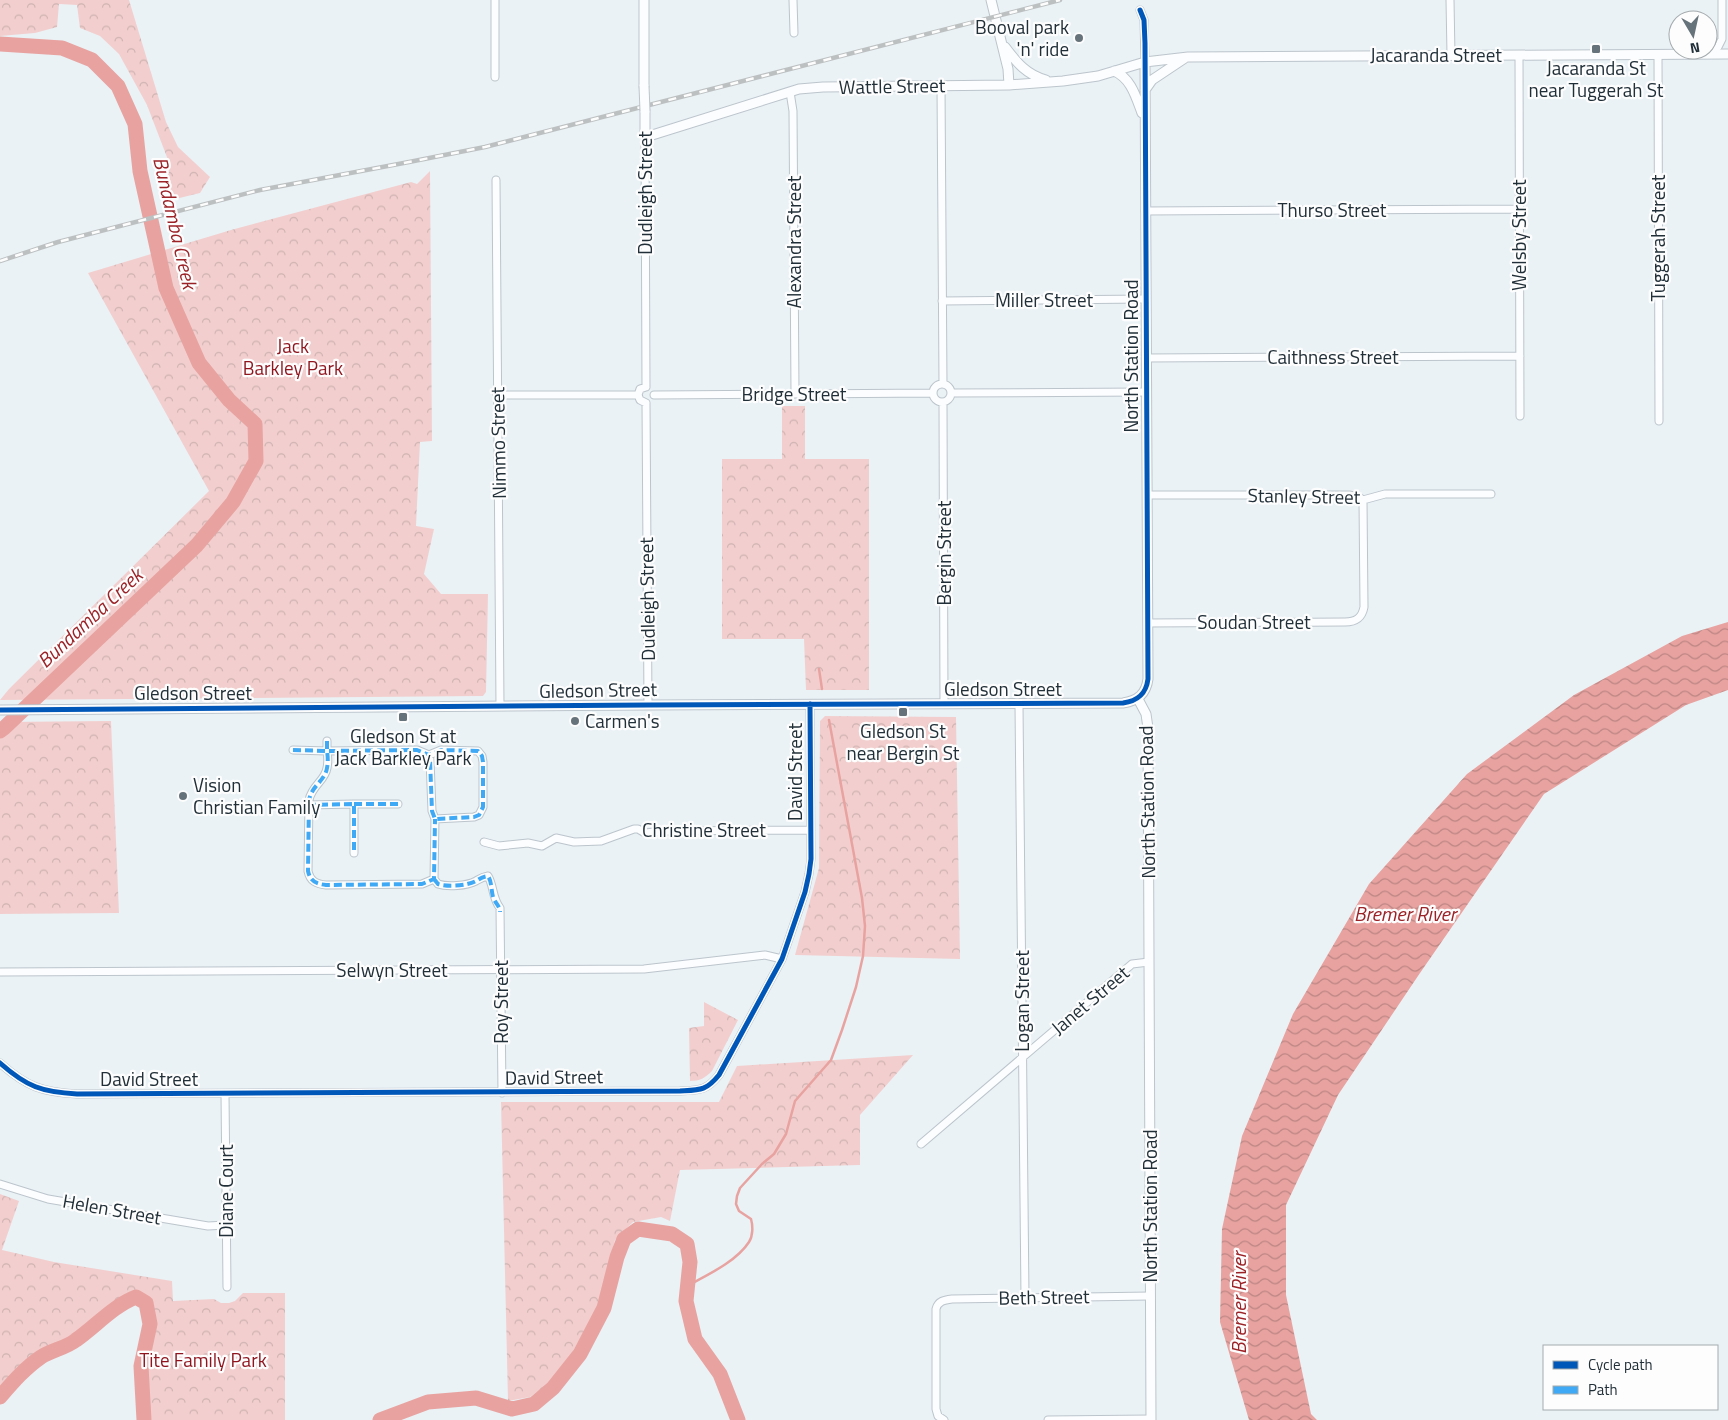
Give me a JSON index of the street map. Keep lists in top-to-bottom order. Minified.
{"streets":{"street":["Jacaranda Street","Wattle Street","Dudleigh Street","Thurso Street","Welsby Street","Tuggerah Street","Alexandra Street","Miller Street","North Station Road","Caithness Street","Bridge Street","Nimmo Street","Stanley Street","Bergin Street","Soudan Street","Gledson Street","David Street","Christine Street","Selwyn Street","Janet Street","Logan Street","Roy Street","Diane Court","Helen Street","Beth Street"]},"crossings":[["Jacaranda Street","Wattle Street"],["Jacaranda Street","Welsby Street"],["Jacaranda Street","Tuggerah Street"],["Jacaranda Street","North Station Road"],["Wattle Street","Dudleigh Street"],["Wattle Street","Alexandra Street"],["Wattle Street","North Station Road"],["Dudleigh Street","Bridge Street"],["Dudleigh Street","Gledson Street"],["Thurso Street","Welsby Street"],["Thurso Street","North Station Road"],["Welsby Street","Caithness Street"],["Alexandra Street","Bridge Street"],["Miller Street","North Station Road"],["North Station Road","Caithness Street"],["North Station Road","Stanley Street"],["North Station Road","Soudan Street"],["North Station Road","Gledson Street"],["North Station Road","Janet Street"],["North Station Road","Beth Street"],["Bridge Street","Bergin Street"],["Nimmo Street","Gledson Street"],["Stanley Street","Soudan Street"],["Bergin Street","Gledson Street"],["Gledson Street","David Street"],["Gledson Street","Logan Street"],["David Street","Christine Street"],["David Street","Selwyn Street"],["David Street","Roy Street"],["David Street","Diane Court"],["Selwyn Street","Roy Street"],["Janet Street","Logan Street"],["Logan Street","Beth Street"],["Diane Court","Helen Street"]],"water":["Bundamba Creek","Bremer River"],"parks":["Jack Barkley Park","Tite Family Park"],"places":{"other":["Booval park 'n' ride","Carmen's","Vision Christian Family"],"transit":["Jacaranda St near Tuggerah St","Gledson St near Bergin St","Gledson St at Jack Barkley Park"]},"legend":["Cycle path","Path"],"north":"bottom"}
